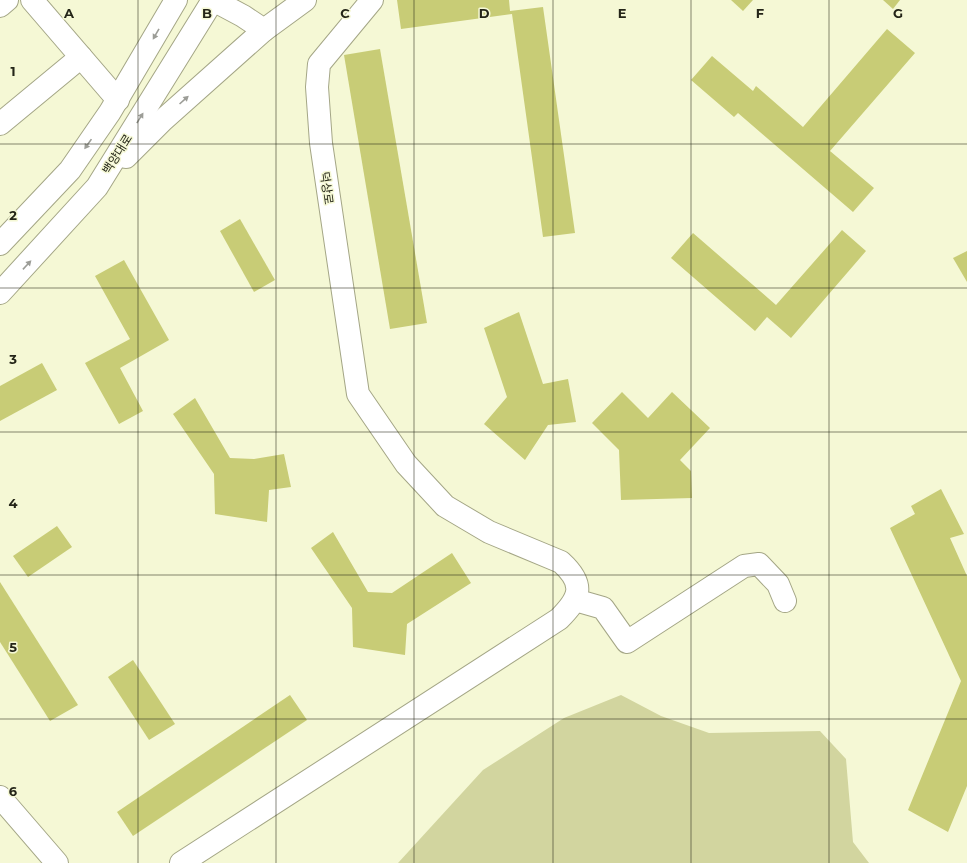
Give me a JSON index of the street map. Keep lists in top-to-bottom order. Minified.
{"streets":{"street":["백양대로","덕상로"]},"grid":{"columns":["A","B","C","D","E","F","G"],"rows":["1","2","3","4","5","6"]}}
